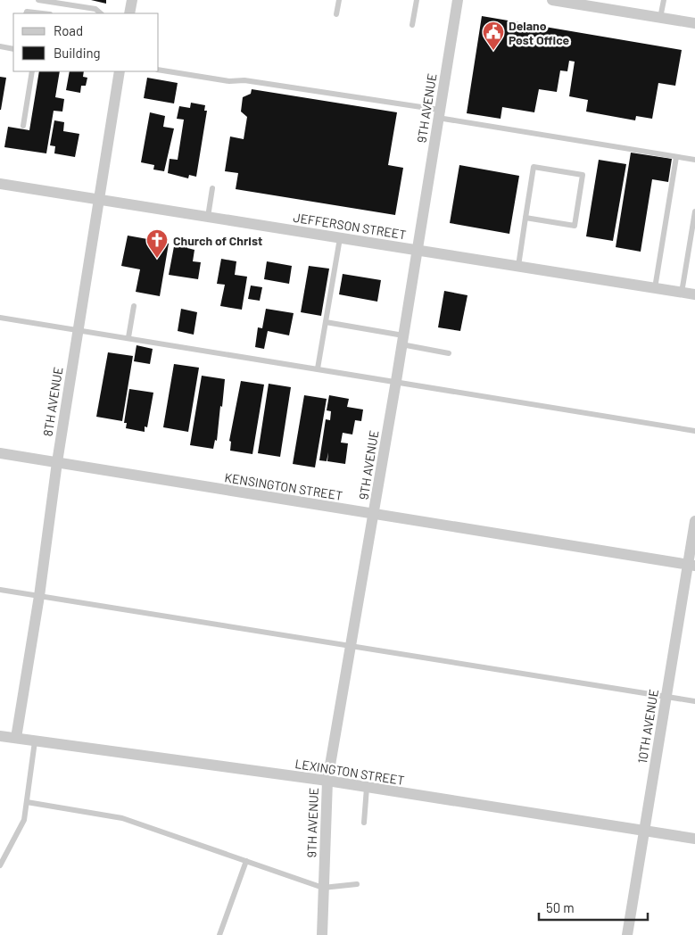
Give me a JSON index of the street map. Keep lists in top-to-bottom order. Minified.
{"streets":{"street":["9TH AVENUE","JEFFERSON STREET","8TH AVENUE","KENSINGTON STREET","10TH AVENUE","LEXINGTON STREET"]},"crossings":[["9TH AVENUE","JEFFERSON STREET"],["9TH AVENUE","KENSINGTON STREET"],["9TH AVENUE","LEXINGTON STREET"],["JEFFERSON STREET","8TH AVENUE"],["8TH AVENUE","KENSINGTON STREET"],["8TH AVENUE","LEXINGTON STREET"],["KENSINGTON STREET","10TH AVENUE"],["10TH AVENUE","LEXINGTON STREET"]],"places":{"public building":["Delano Post Office"],"church":["Church of Christ"]},"legend":["Road","Building"],"scale_bar":"50 m"}
